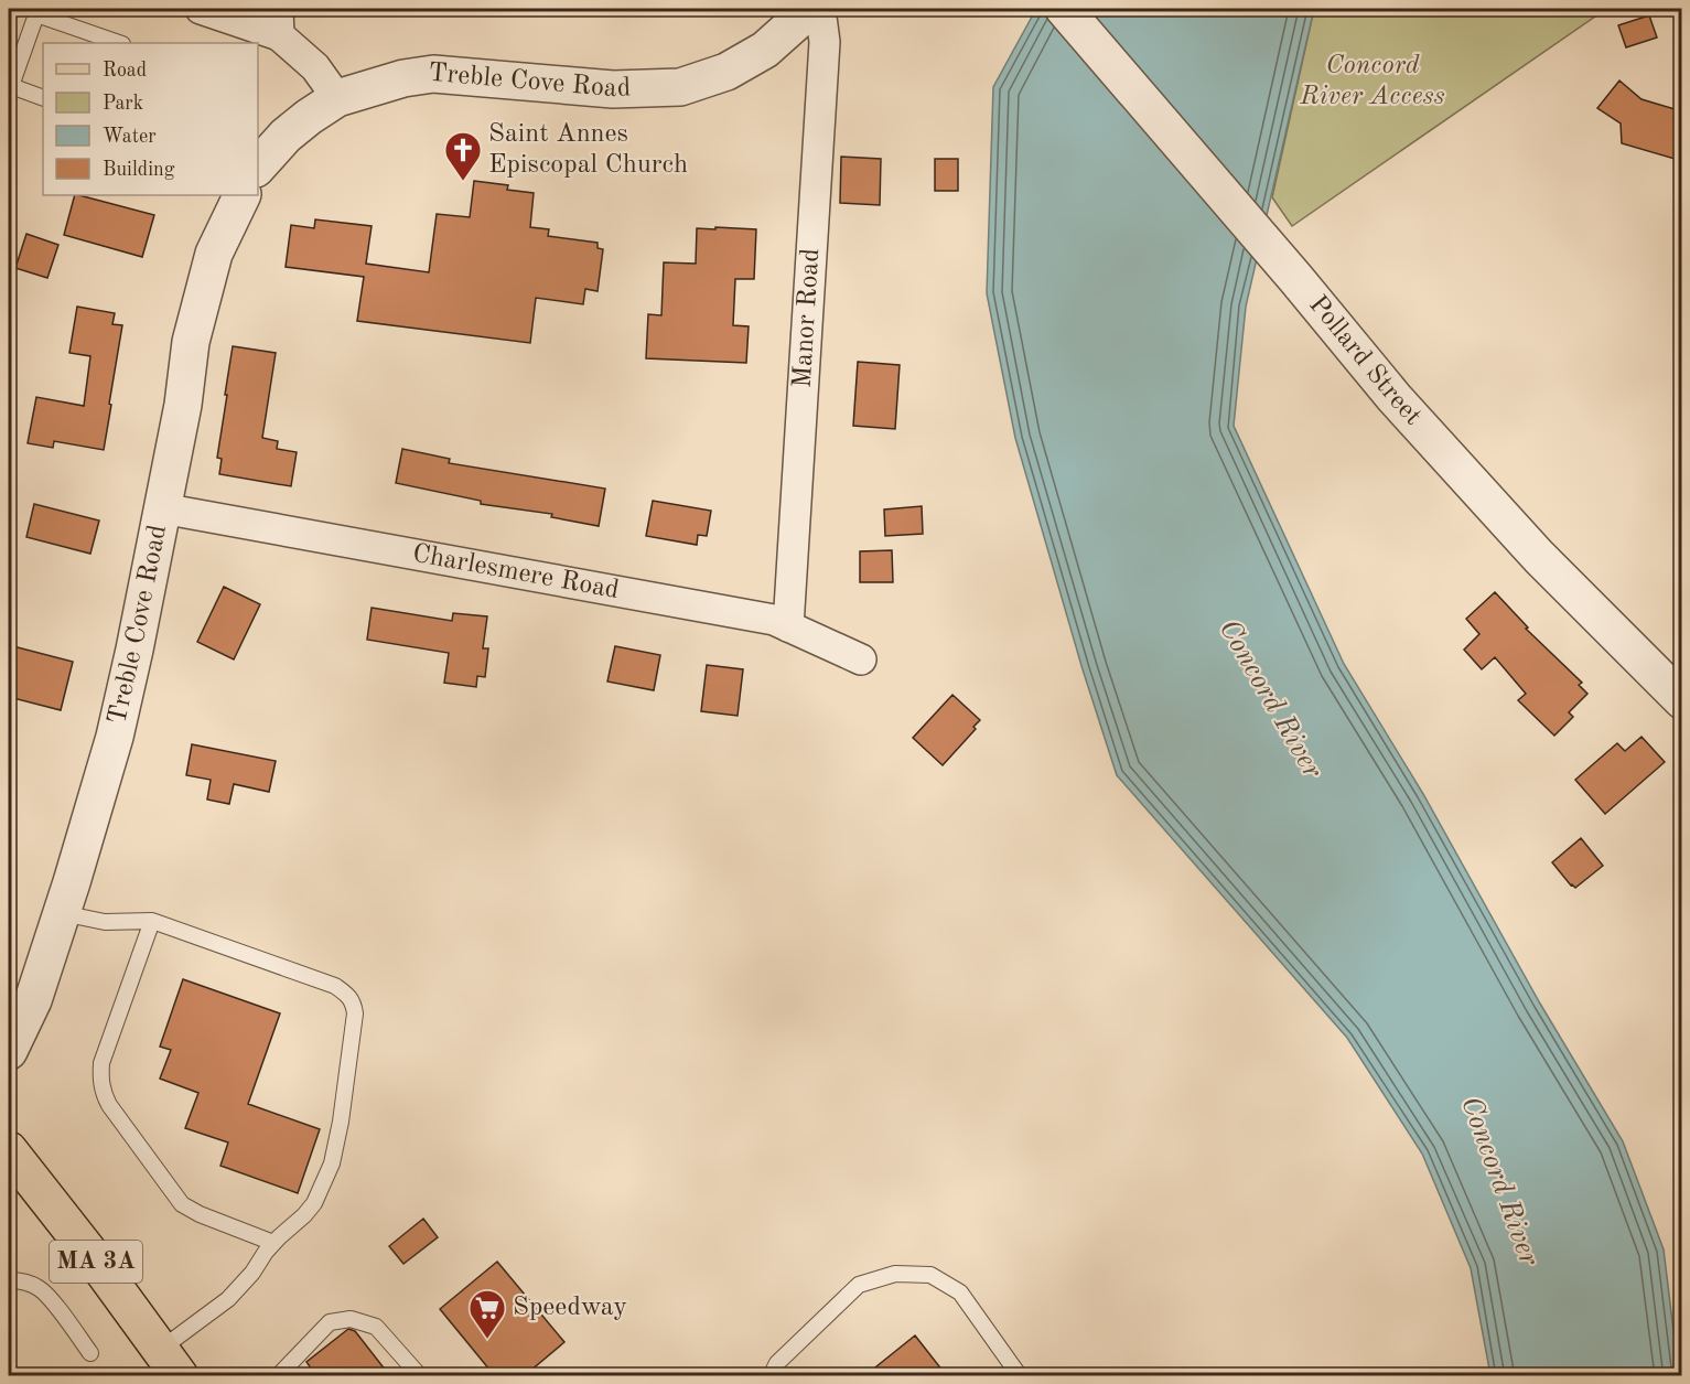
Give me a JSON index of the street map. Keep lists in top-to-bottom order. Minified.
{"streets":{"main road":["MA 3A"],"street":["Treble Cove Road","Manor Road","Pollard Street","Charlesmere Road"]},"crossings":[["Treble Cove Road","Charlesmere Road"],["Manor Road","Charlesmere Road"]],"water":["Concord River"],"parks":["Concord River Access"],"places":{"church":["Saint Annes Episcopal Church"],"supermarket":["Speedway"]},"legend":["Road","Park","Water","Building"]}
